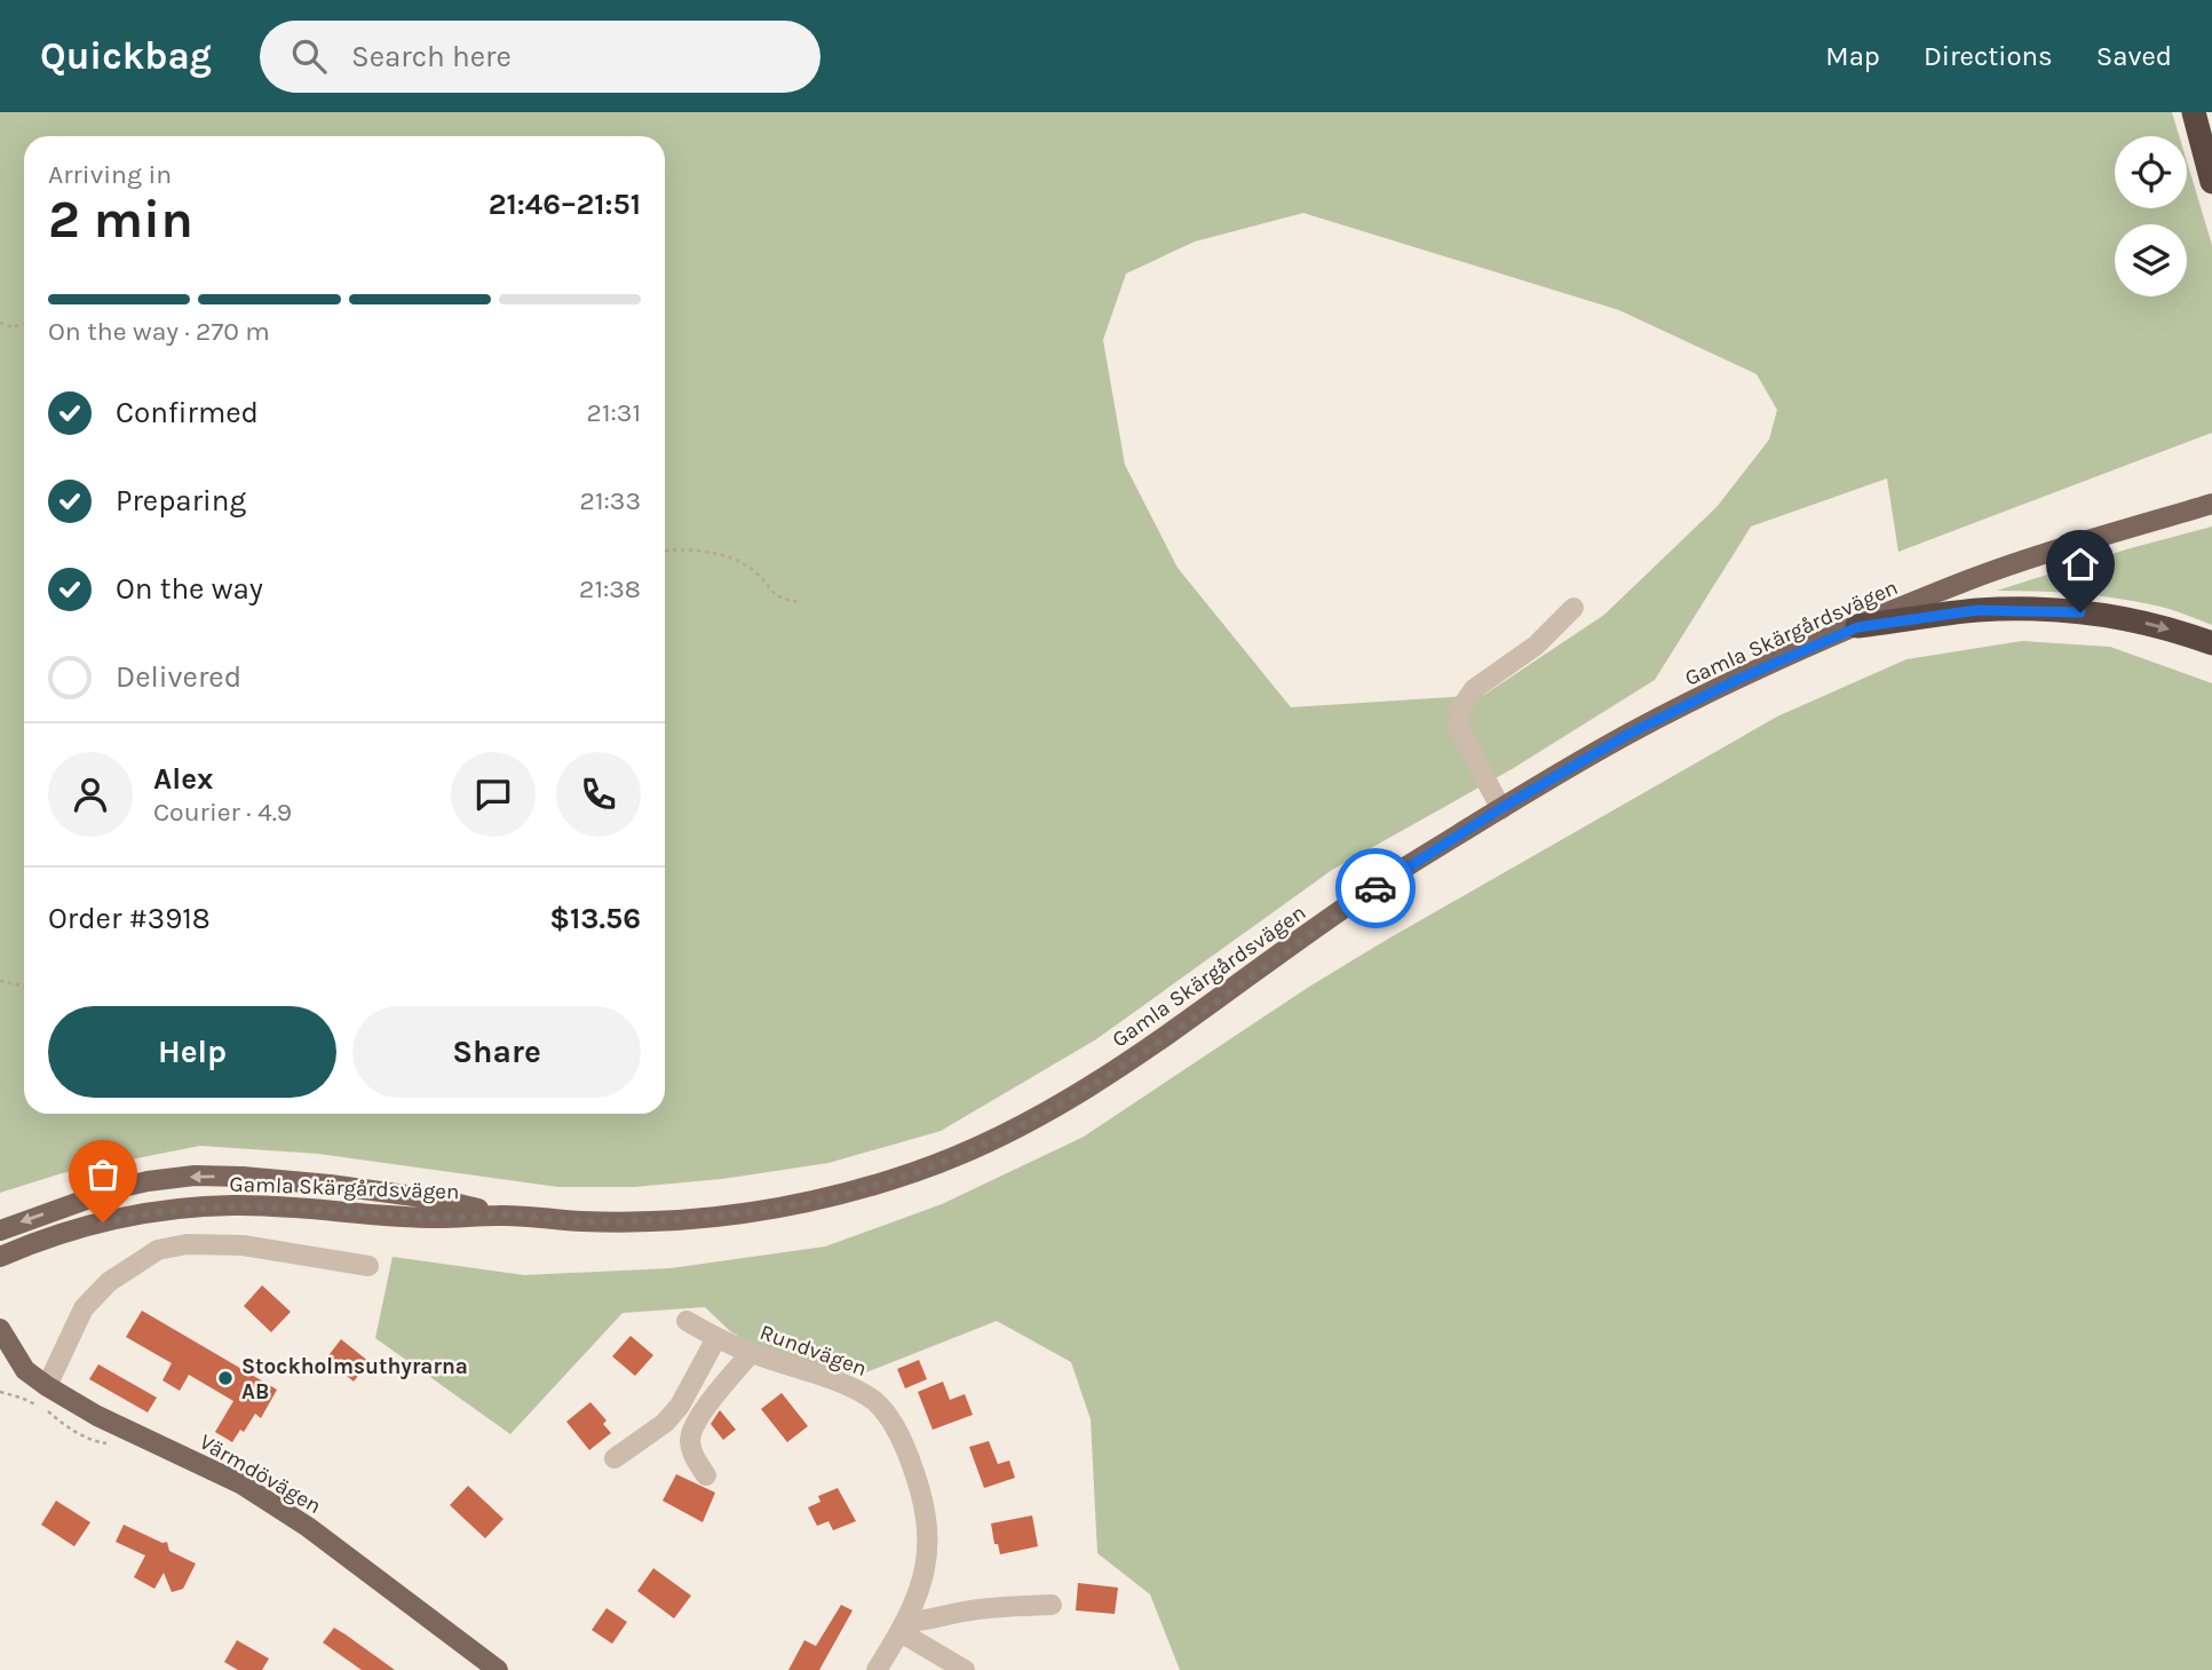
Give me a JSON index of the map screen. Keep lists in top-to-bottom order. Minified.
{"streets":{"main road":["Gamla Skärgårdsvägen","Värmdövägen"],"street":["Rundvägen"]},"places":["Stockholmsuthyrarna AB"],"page":{"header":"Quickbag","search":"Search here","nav":["Map","Directions","Saved"],"heading":["2 min","Arriving in","21:46–21:51"],"panel":["Alex","Courier · 4.9","Order #3918","$13.56"],"bar":"On the way · 270 m","list":[["Confirmed","21:31"],["Preparing","21:33"],["On the way","21:38"],"Delivered"],"buttons":["Help","Share"]}}
